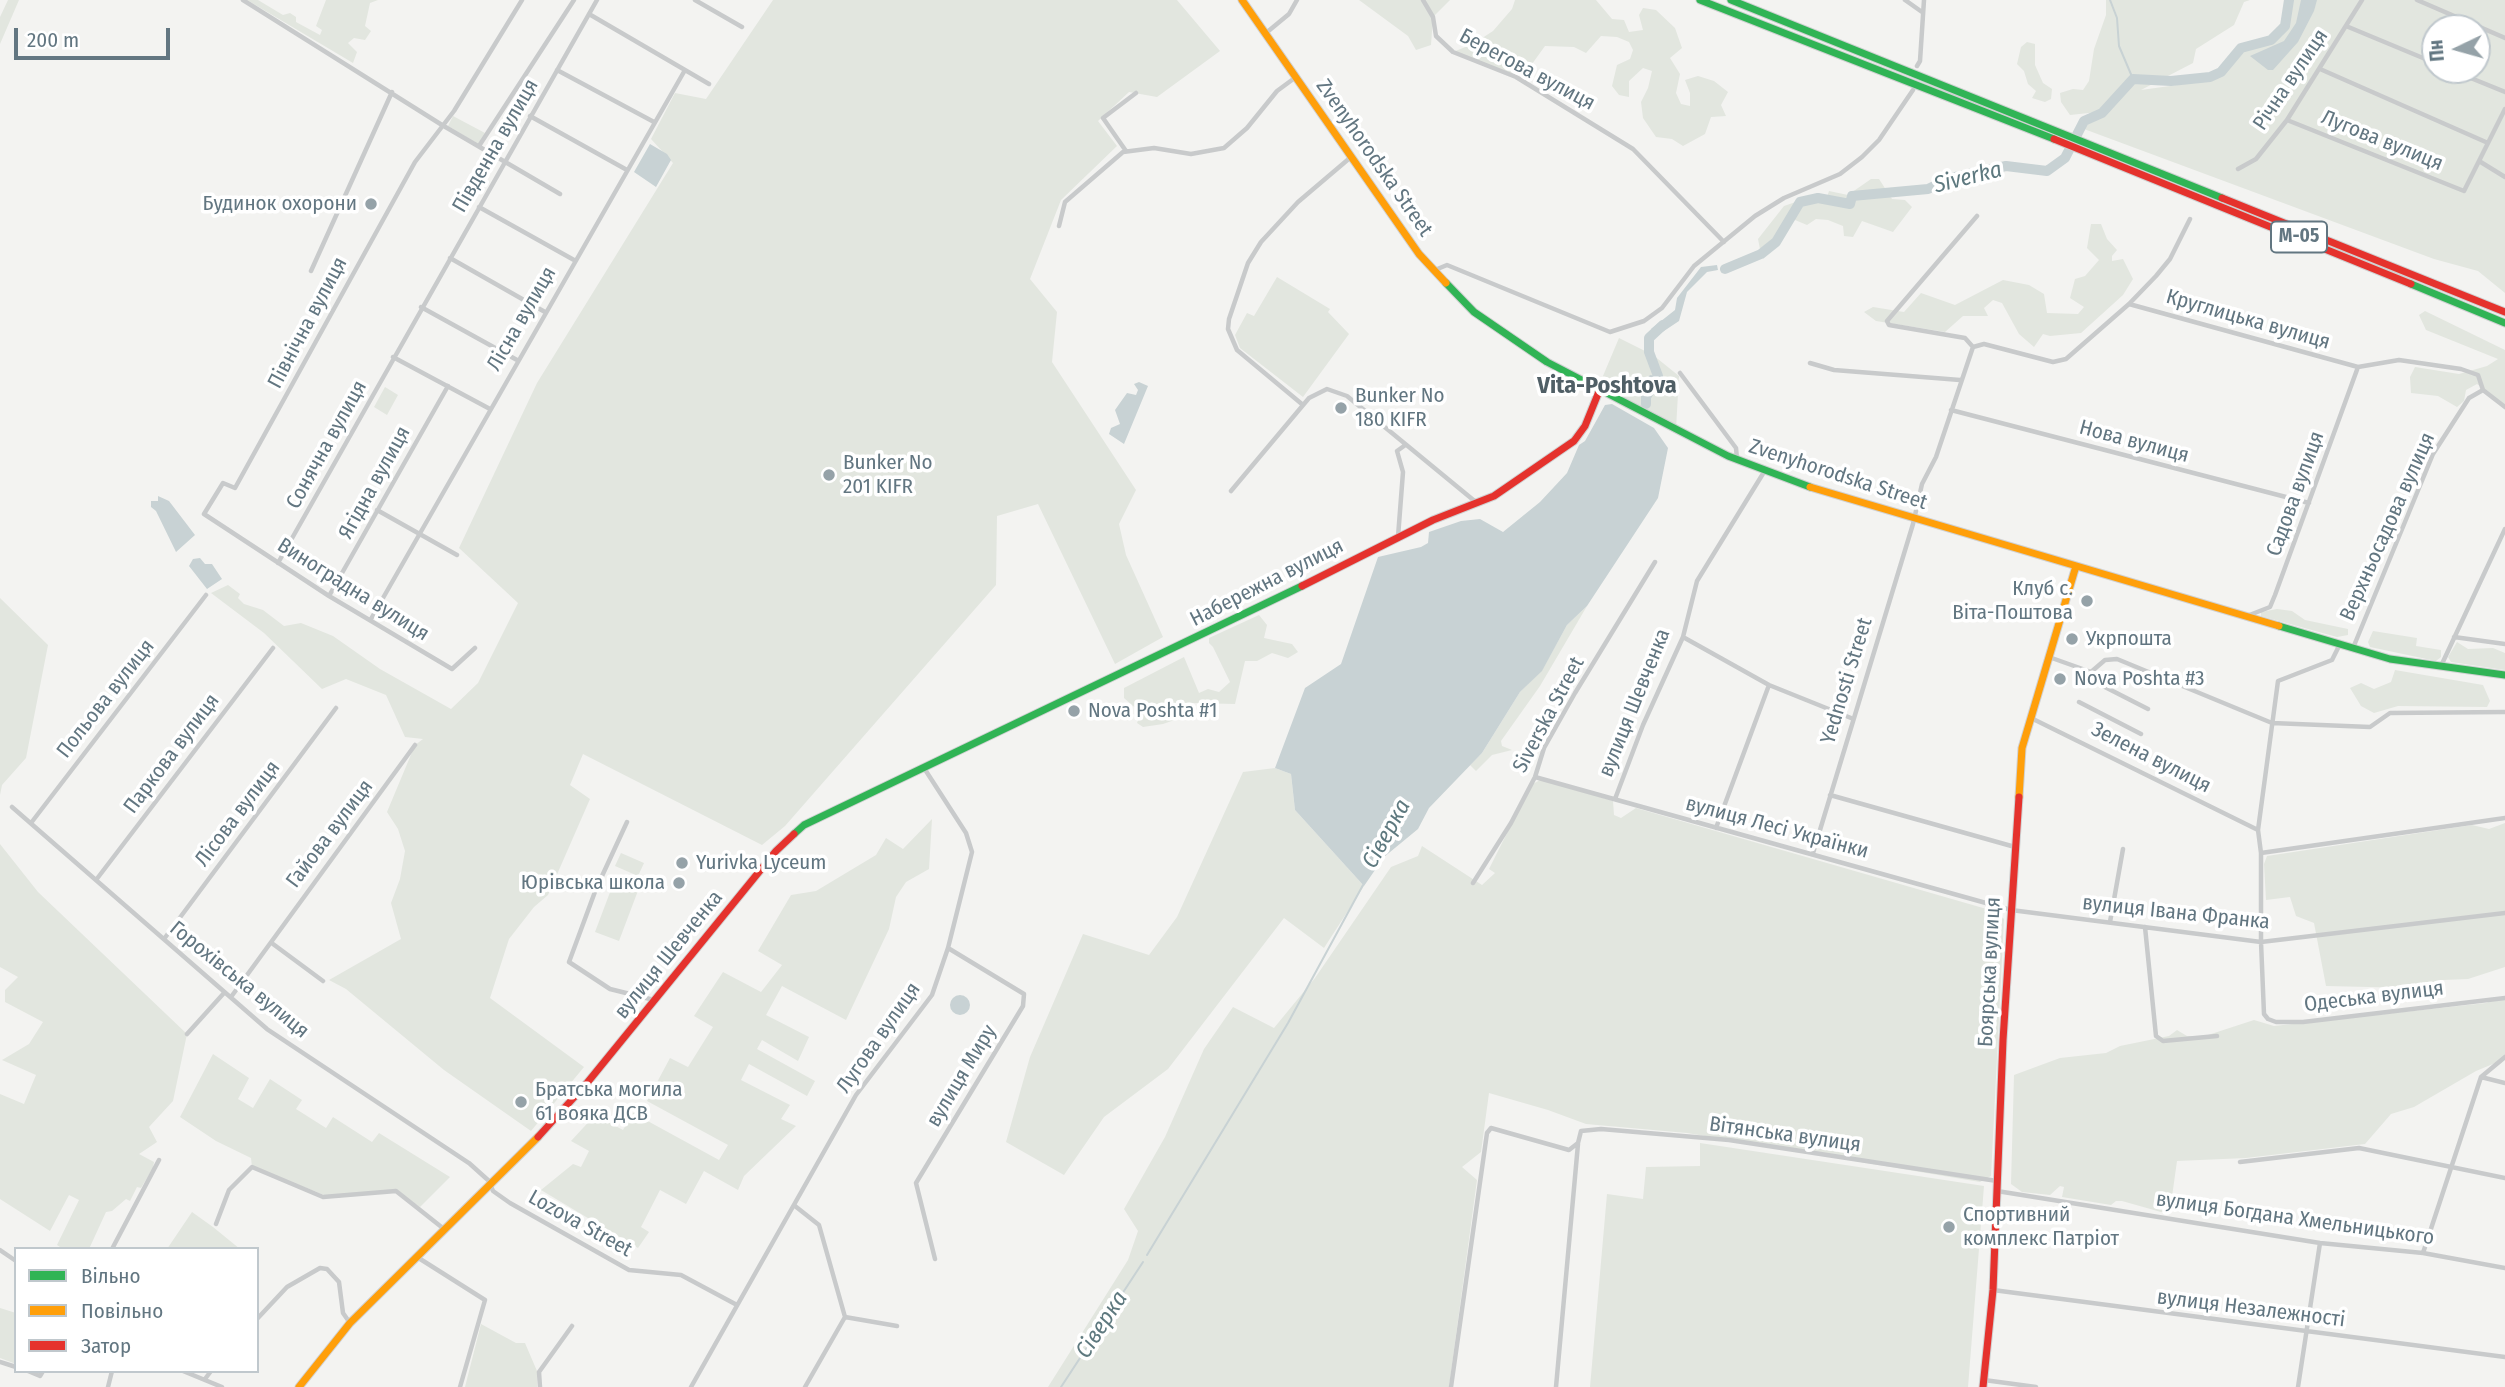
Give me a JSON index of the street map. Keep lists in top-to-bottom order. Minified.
{"streets":{"main road":["Zvenyhorodska Street","М-05","Набережна вулиця","вулиця Шевченка","Боярська вулиця"],"street":["Берегова вулиця","Річна вулиця","Лугова вулиця","Південна вулиця","Лісна вулиця","Круглицька вулиця","Північна вулиця","Нова вулиця","Сонячна вулиця","Ягідна вулиця","Садова вулиця","Верхньосадова вулиця","Виноградна вулиця","Yednosti Street","Польова вулиця","Siverska Street","Паркова вулиця","Зелена вулиця","Лісова вулиця","вулиця Лесі Українки","Гайова вулиця","вулиця Івана Франка","Горохівська вулиця","Одеська вулиця","вулиця Миру","Вітянська вулиця","вулиця Богдана Хмельницького","Lozova Street","вулиця Незалежності"]},"crossings":[["Річна вулиця","Лугова вулиця"],["Лугова вулиця","вулиця Шевченка"],["Лугова вулиця","вулиця Миру"],["Лугова вулиця","Lozova Street"],["Південна вулиця","Сонячна вулиця"],["Zvenyhorodska Street","Садова вулиця"],["Zvenyhorodska Street","Верхньосадова вулиця"],["Zvenyhorodska Street","Набережна вулиця"],["Zvenyhorodska Street","Yednosti Street"],["Zvenyhorodska Street","вулиця Шевченка"],["Zvenyhorodska Street","Боярська вулиця"],["Лісна вулиця","Виноградна вулиця"],["Круглицька вулиця","Садова вулиця"],["Північна вулиця","Виноградна вулиця"],["Нова вулиця","Садова вулиця"],["Сонячна вулиця","Виноградна вулиця"],["Ягідна вулиця","Виноградна вулиця"],["Набережна вулиця","вулиця Шевченка"],["Yednosti Street","вулиця Лесі Українки"],["Польова вулиця","Горохівська вулиця"],["вулиця Шевченка","вулиця Лесі Українки"],["вулиця Шевченка","Горохівська вулиця"],["вулиця Шевченка","Lozova Street"],["Siverska Street","вулиця Лесі Українки"],["Паркова вулиця","Горохівська вулиця"],["Зелена вулиця","Боярська вулиця"],["Лісова вулиця","Горохівська вулиця"],["вулиця Лесі Українки","вулиця Івана Франка"],["вулиця Лесі Українки","Боярська вулиця"],["Гайова вулиця","Горохівська вулиця"],["вулиця Івана Франка","Боярська вулиця"],["вулиця Івана Франка","Одеська вулиця"],["Боярська вулиця","Вітянська вулиця"],["Боярська вулиця","вулиця Богдана Хмельницького"],["Боярська вулиця","вулиця Незалежності"],["Горохівська вулиця","Lozova Street"]],"districts":["Vita-Poshtova"],"water":["Siverka","Сіверка"],"places":["Будинок охорони","Bunker No 180 KIFR","Bunker No 201 KIFR","Клуб с. Віта-Поштова","Укрпошта","Nova Poshta #3","Nova Poshta #1","Yurivka Lyceum","Юрівська школа","Братська могила 61 вояка ДСВ","Спортивний комплекс Патріот"],"legend":["Вільно","Повільно","Затор"],"scale_bar":"200 m","north":"left"}
